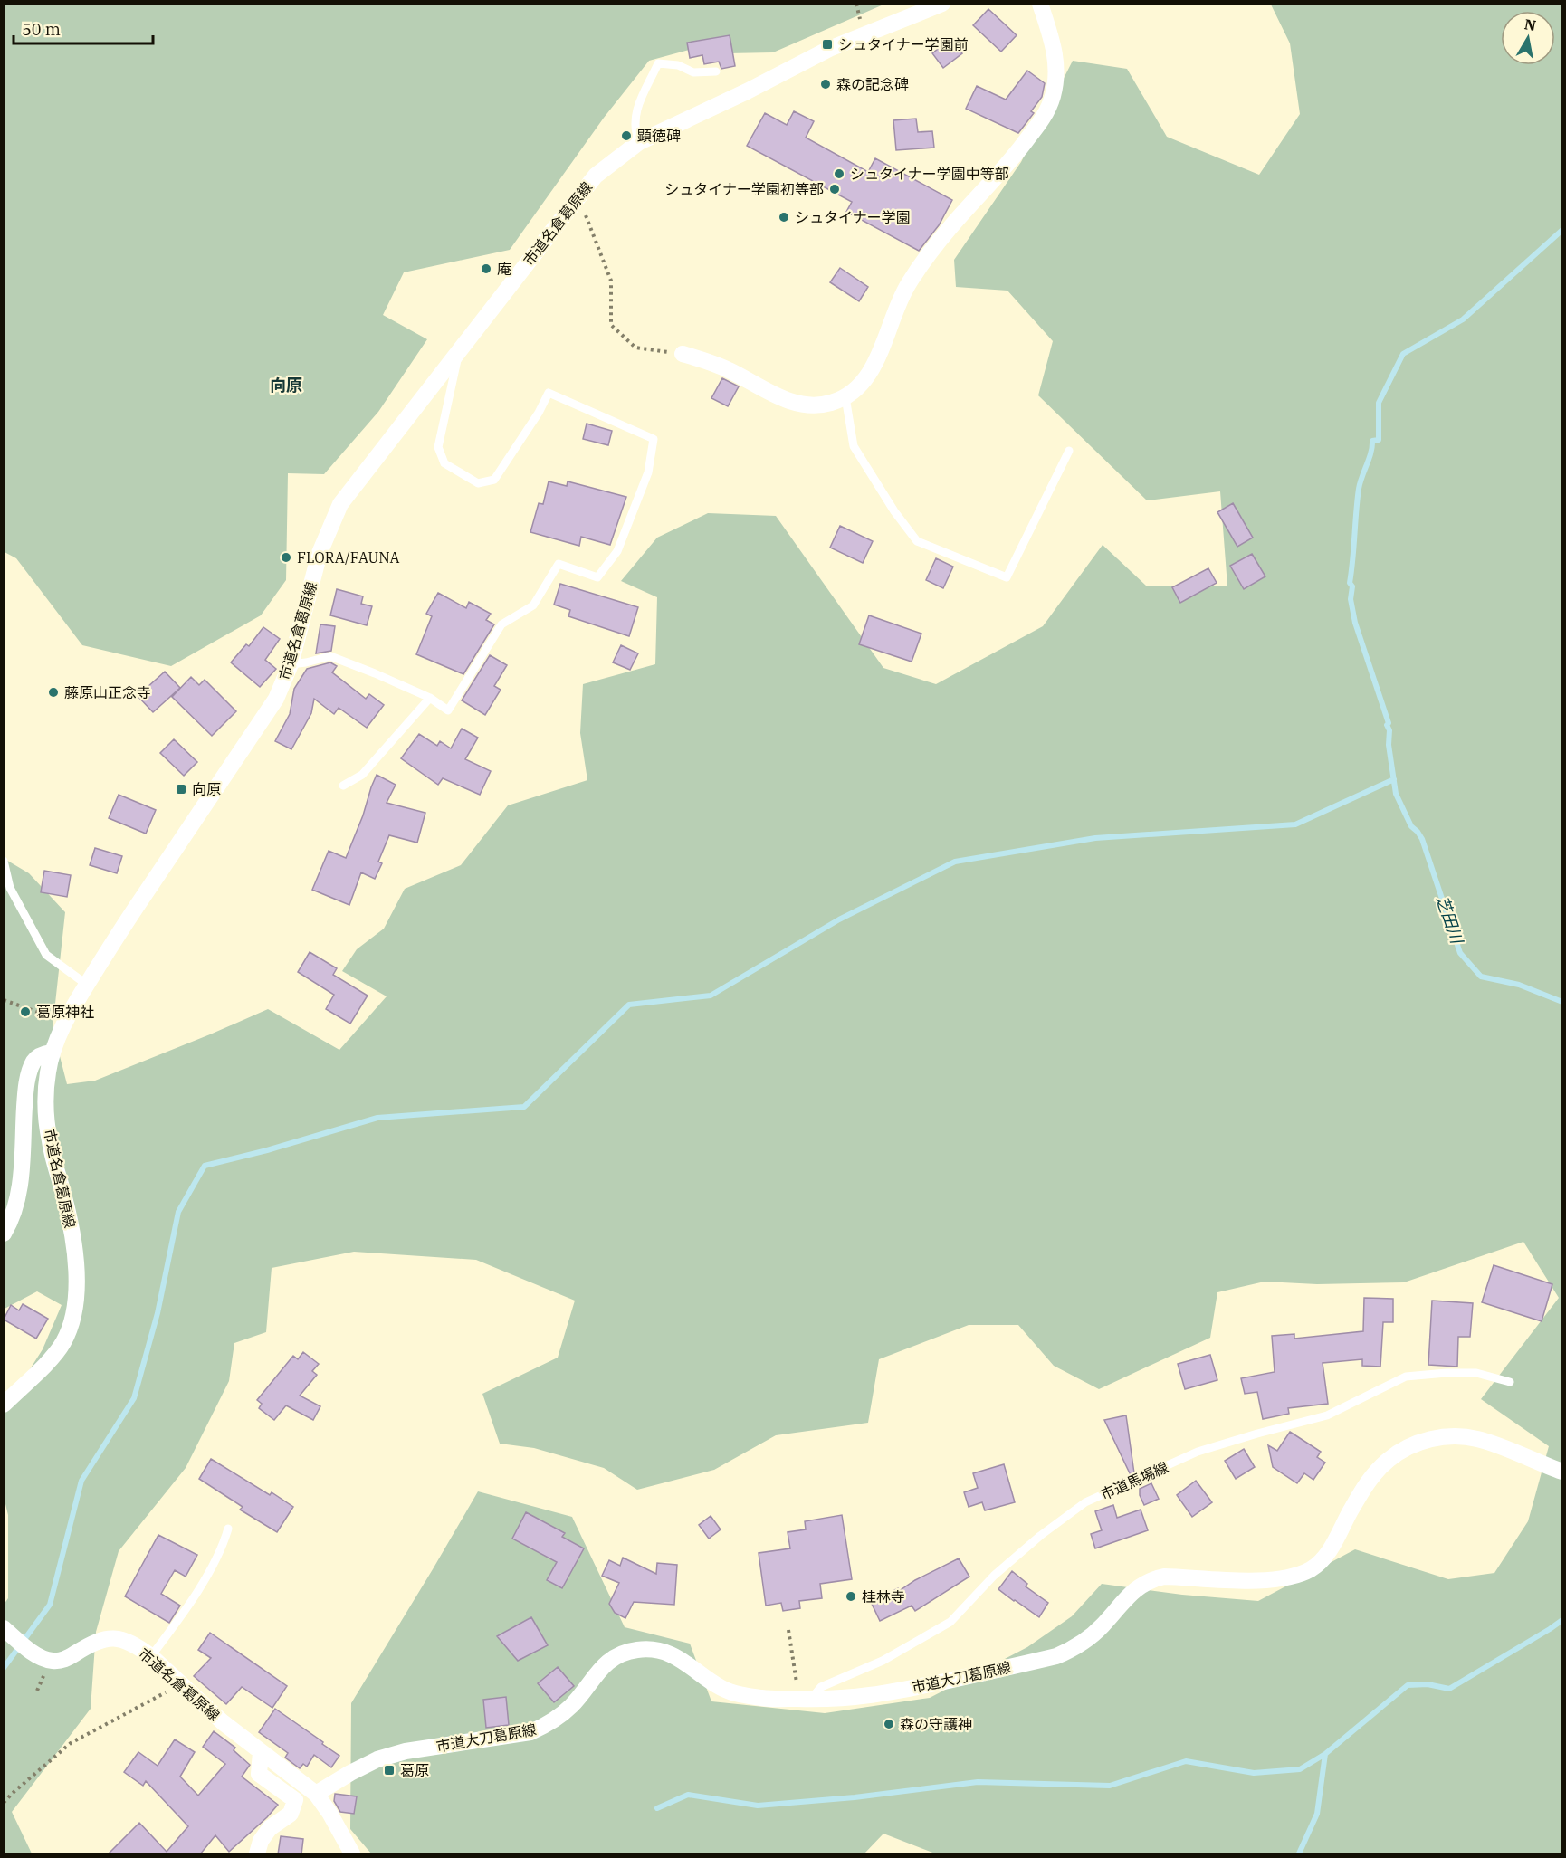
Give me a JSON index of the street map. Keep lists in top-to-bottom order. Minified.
{"streets":{"street":["市道名倉葛原線","市道大刀葛原線"],"lane":["市道馬場線"]},"crossings":[["市道名倉葛原線","市道大刀葛原線"],["市道馬場線","市道大刀葛原線"]],"districts":["向原"],"water":["芝田川"],"places":{"transit":["シュタイナー学園前","向原","葛原"],"other":["森の記念碑","顕徳碑","シュタイナー学園中等部","シュタイナー学園初等部","シュタイナー学園","庵","FLORA/FAUNA","藤原山正念寺","葛原神社","桂林寺","森の守護神"]},"scale_bar":"50 m","north":"top"}
